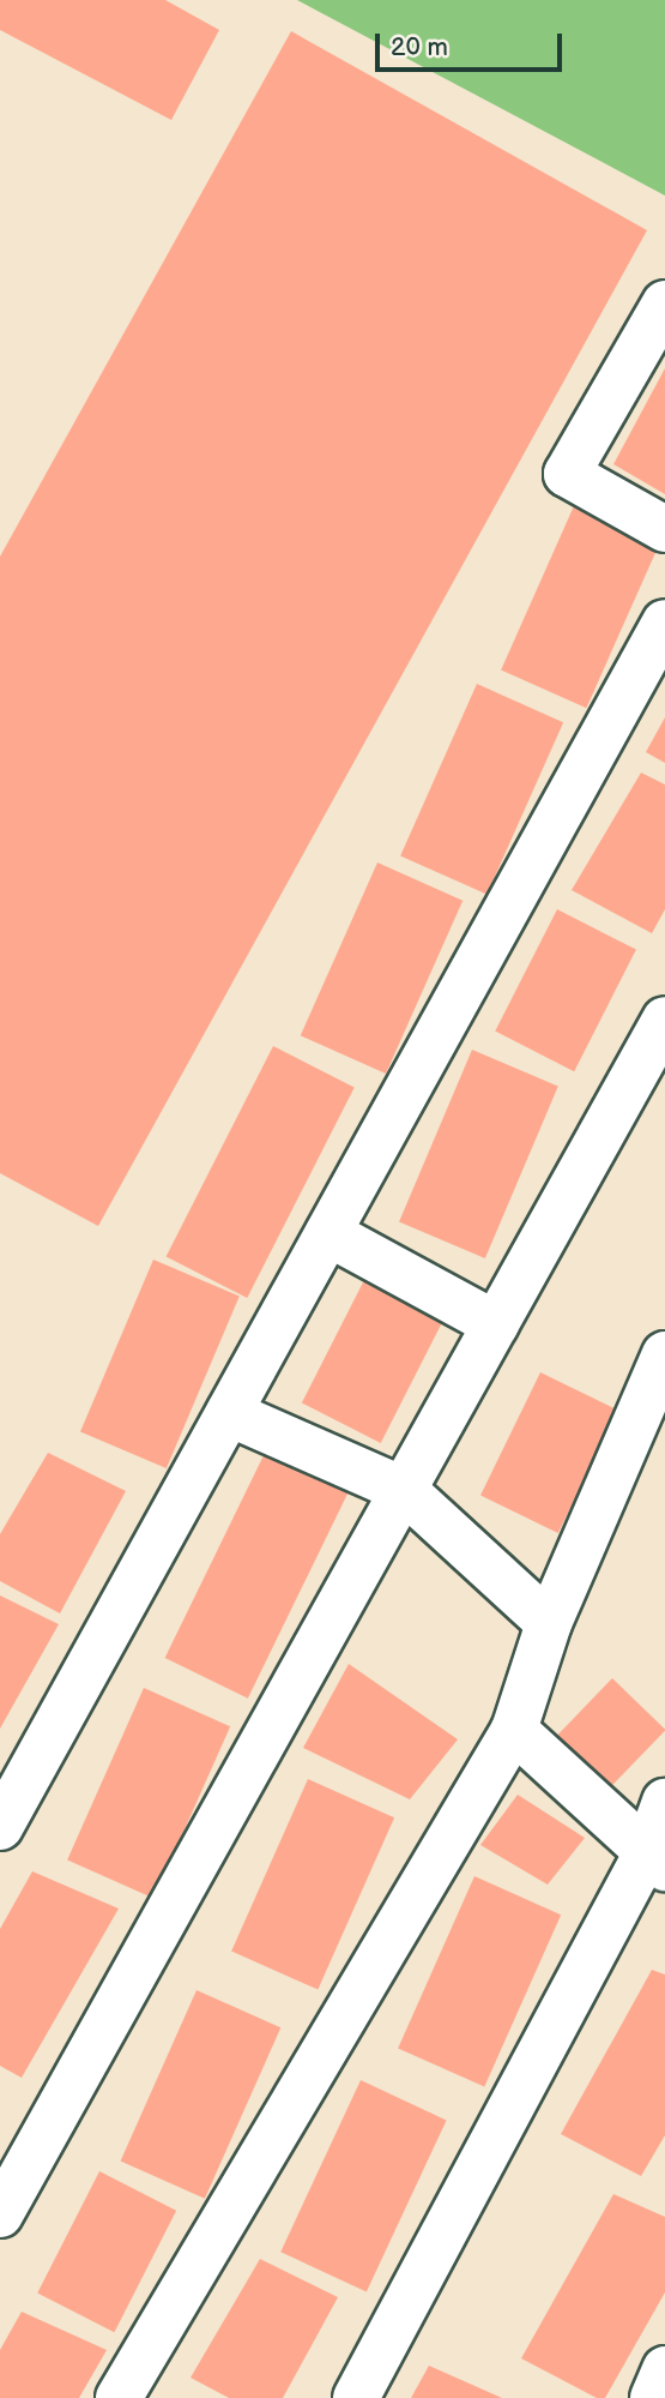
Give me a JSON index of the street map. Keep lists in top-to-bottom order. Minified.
{"scale_bar":"20 m"}
